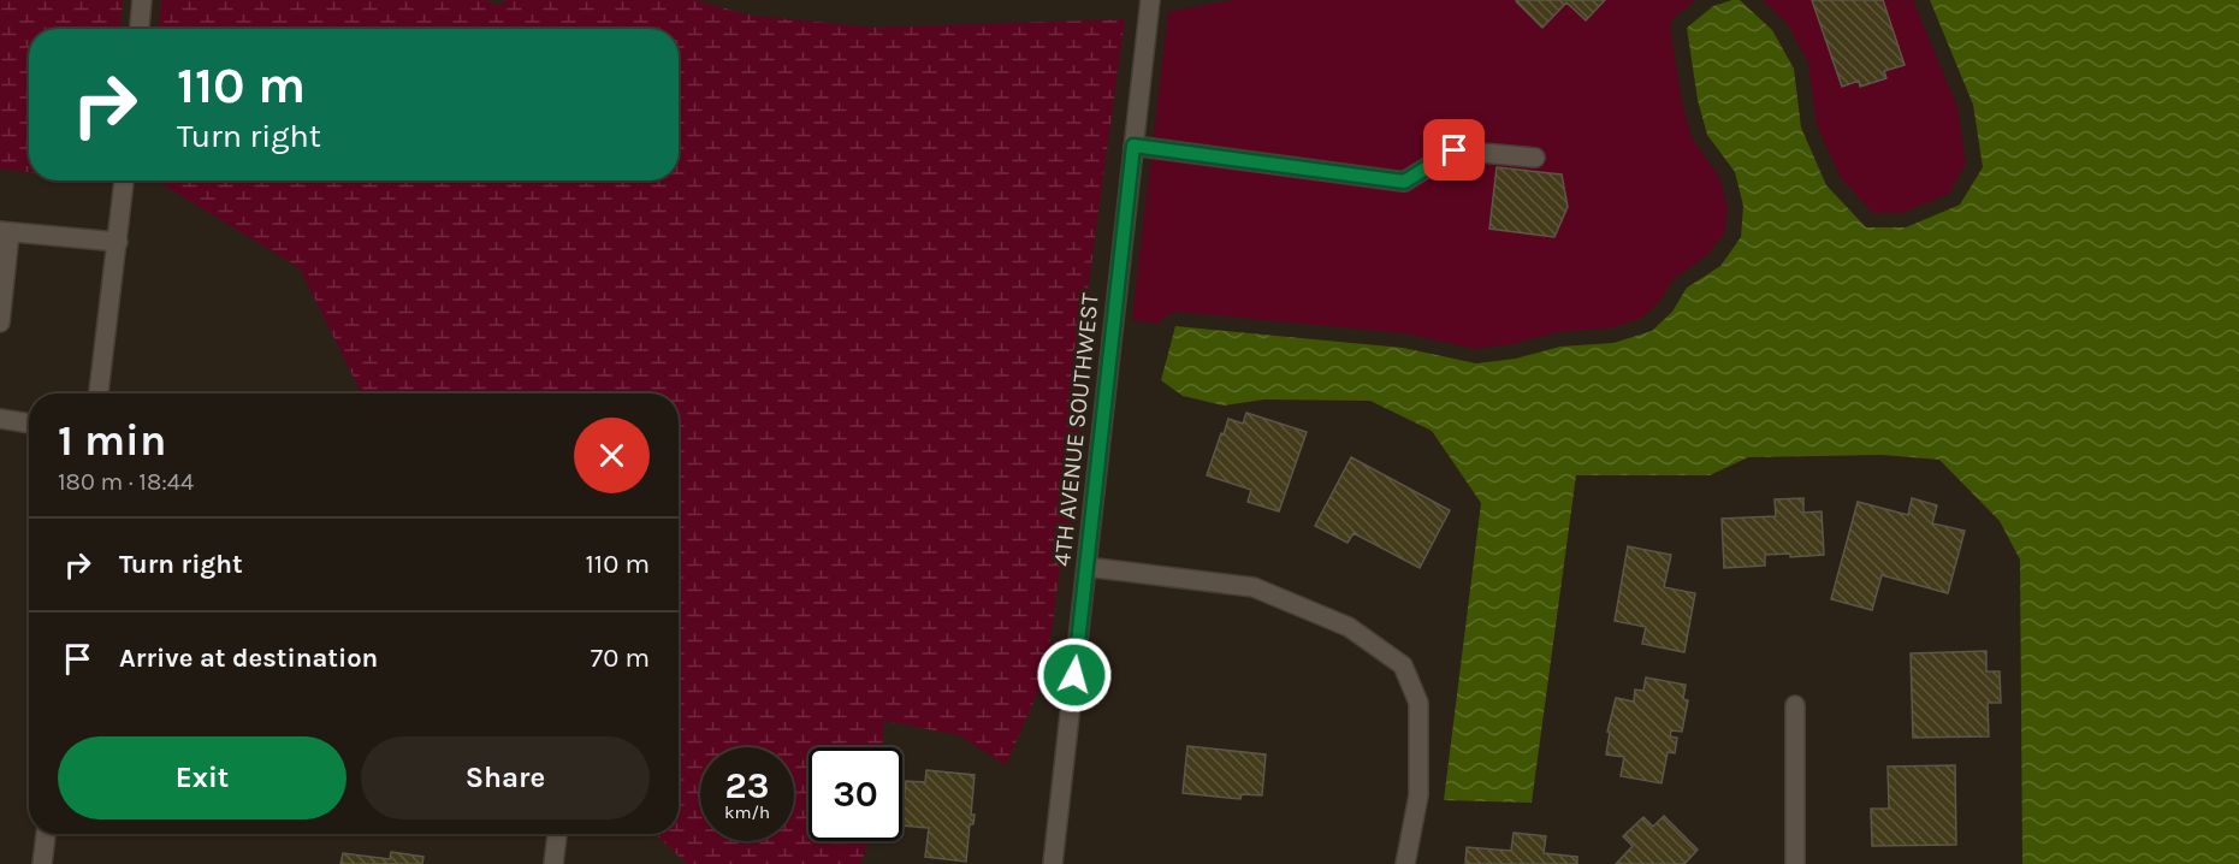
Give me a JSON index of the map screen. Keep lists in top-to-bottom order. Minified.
{"streets":{"street":["4TH AVENUE SOUTHWEST"]},"page":{"turn":["110 m","Turn right"],"heading":["1 min","180 m · 18:44"],"list":[{"name":"Turn right","value":"110 m"},{"name":"Arrive at destination","value":"70 m"}],"buttons":["Exit","Share"],"speed":"23 km/h","limit":"30"}}
